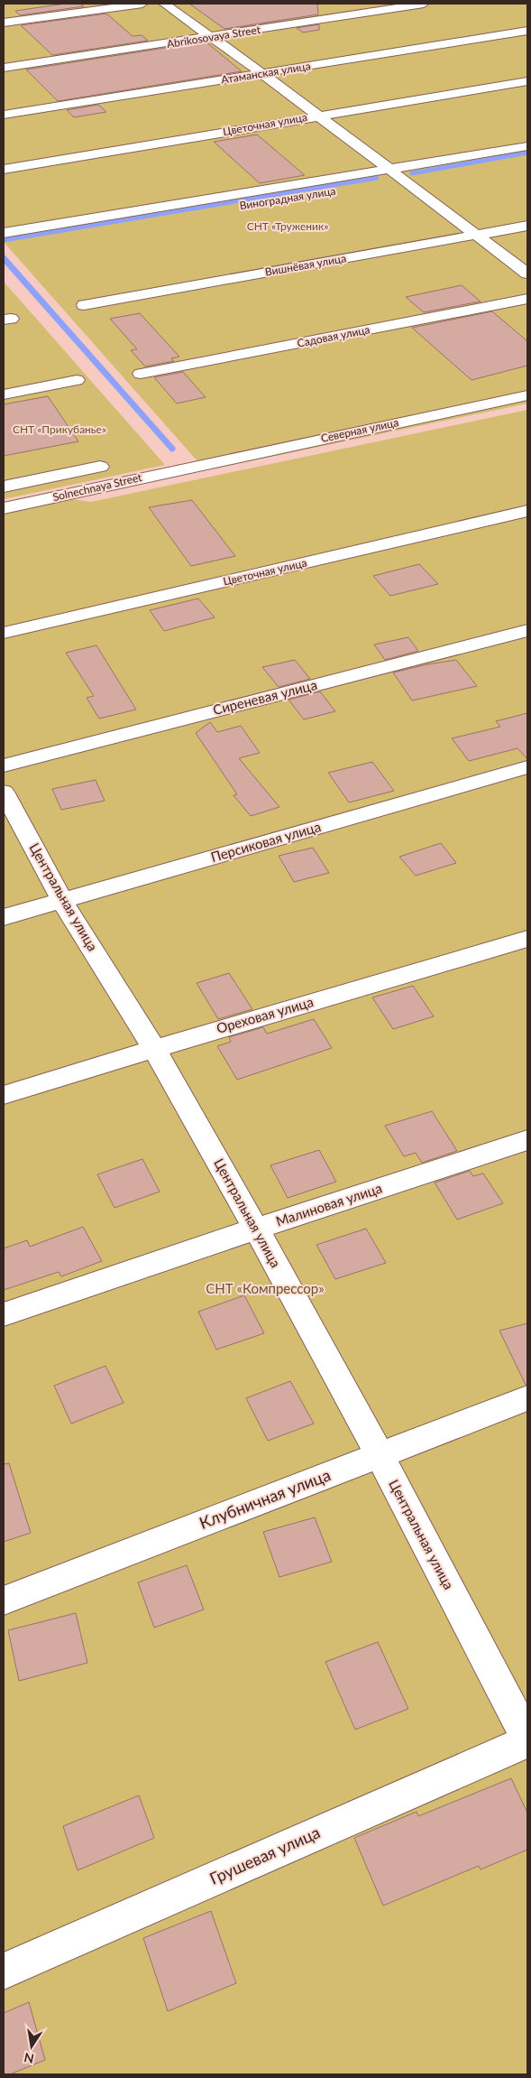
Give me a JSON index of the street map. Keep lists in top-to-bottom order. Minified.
{"streets":{"street":["Abrikosovaya Street","Атаманская улица","Цветочная улица","Виноградная улица","Вишнёвая улица","Садовая улица","Северная улица","Solnechnaya Street","Сиреневая улица","Персиковая улица","Центральная улица","Ореховая улица","Малиновая улица","Клубничная улица","Грушевая улица"]},"crossings":[["Северная улица","Solnechnaya Street"],["Персиковая улица","Центральная улица"],["Центральная улица","Ореховая улица"],["Центральная улица","Малиновая улица"],["Центральная улица","Клубничная улица"],["Центральная улица","Грушевая улица"]],"parks":["СНТ «Труженик»","СНТ «Прикубанье»","СНТ «Компрессор»"],"north":"bottom"}
